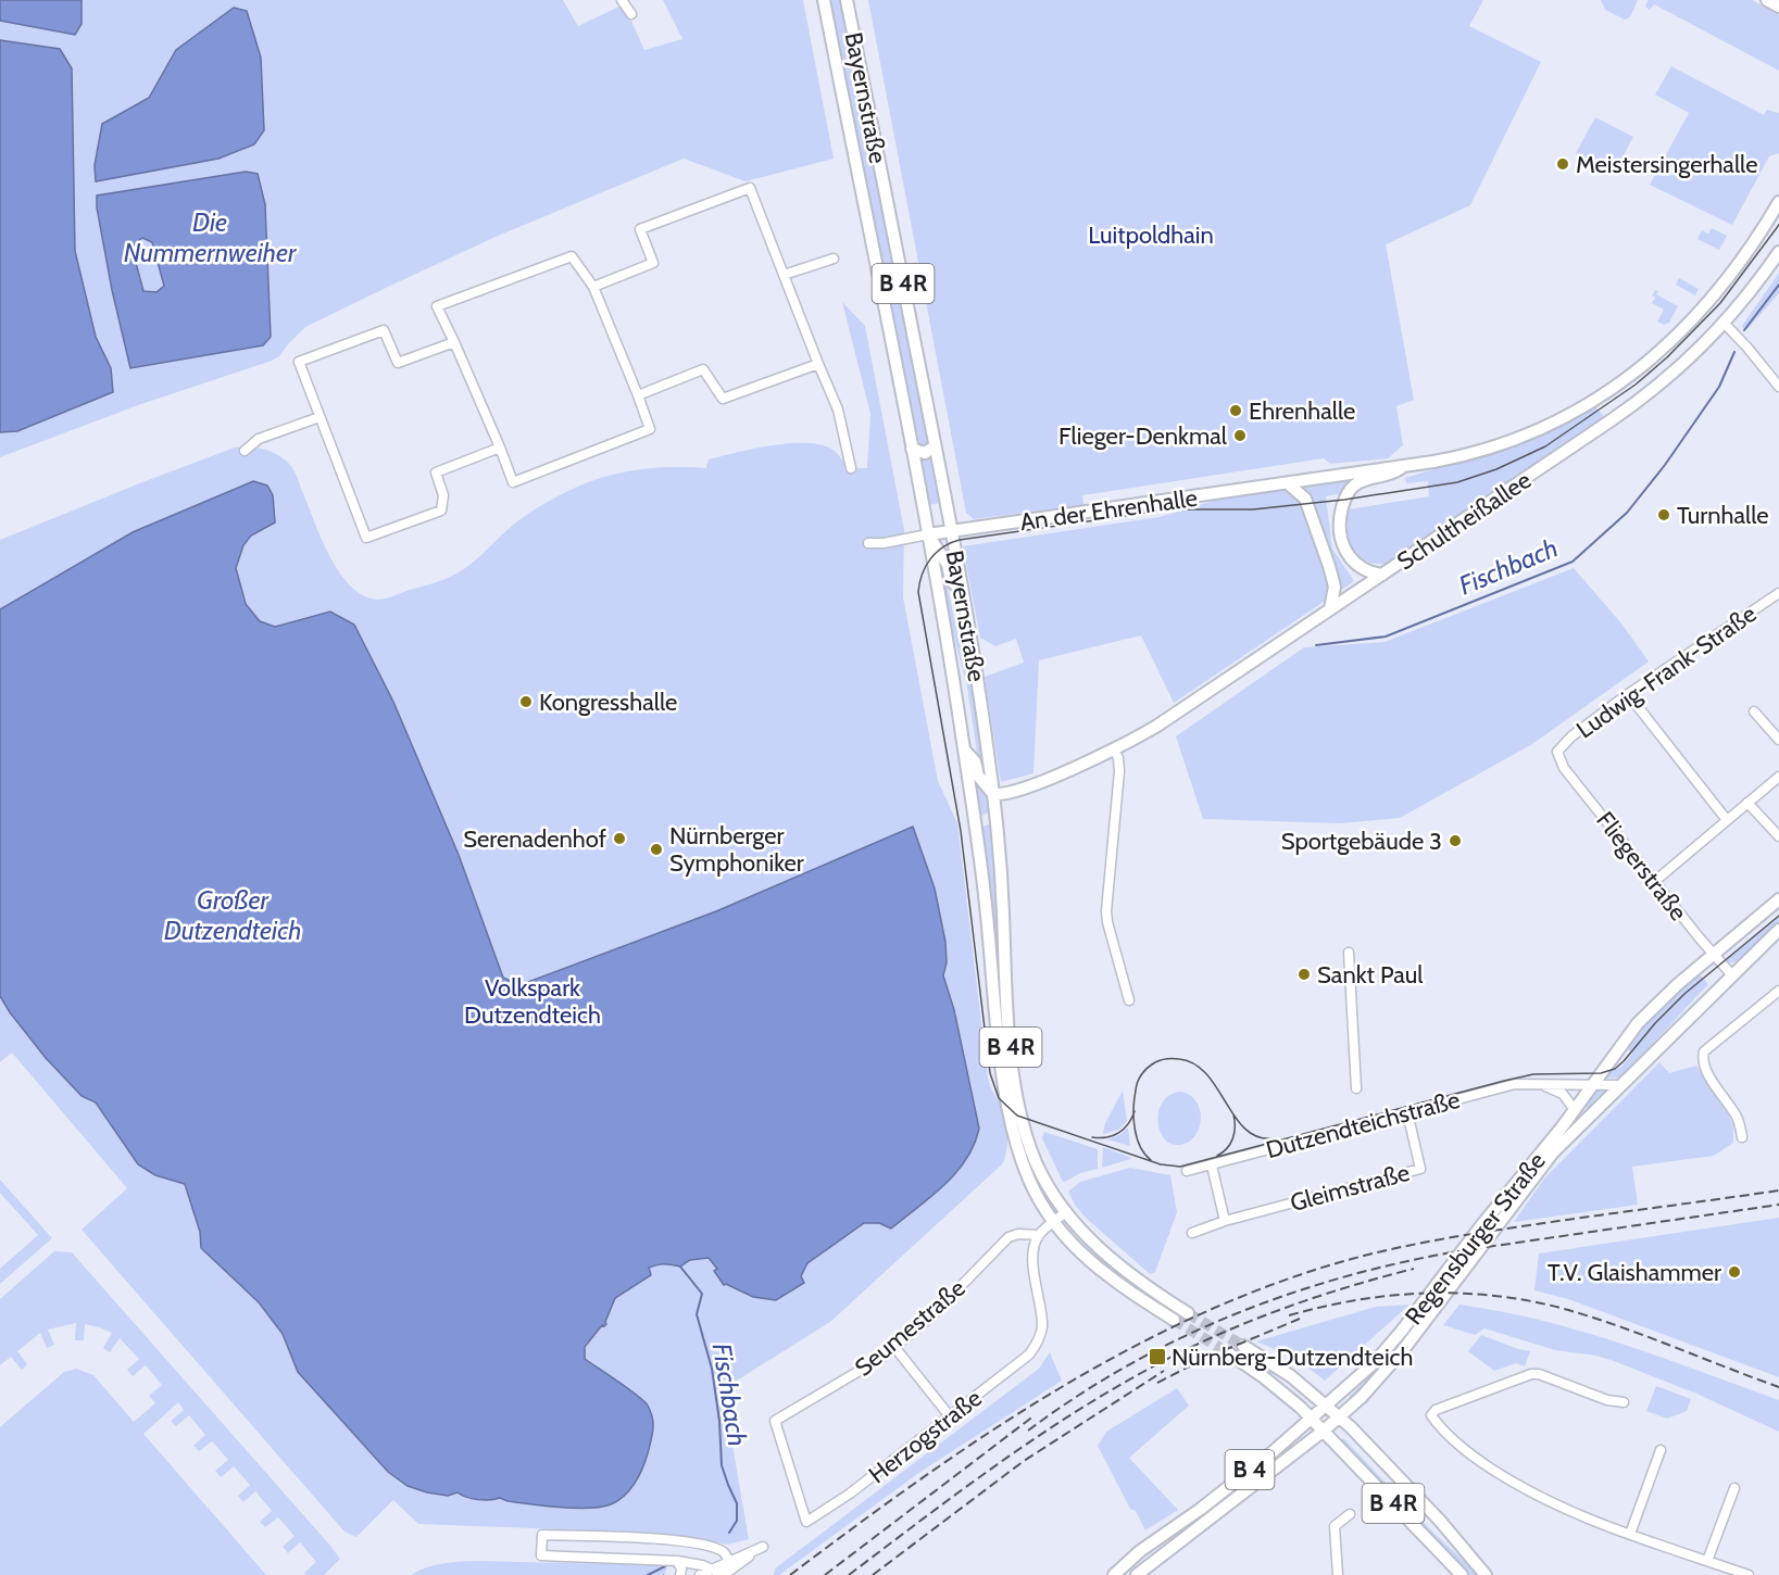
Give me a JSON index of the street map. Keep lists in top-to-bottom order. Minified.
{"streets":{"main road":["Bayernstraße","B 4R","An der Ehrenhalle","Schultheißallee","Regensburger Straße","B 4"],"street":["Ludwig-Frank-Straße","Fliegerstraße","Dutzendteichstraße","Gleimstraße","Seumestraße","Herzogstraße"]},"crossings":[["Bayernstraße","B 4R"],["Bayernstraße","An der Ehrenhalle"],["Bayernstraße","Schultheißallee"],["B 4R","An der Ehrenhalle"],["B 4R","Regensburger Straße"],["An der Ehrenhalle","Schultheißallee"],["Ludwig-Frank-Straße","Fliegerstraße"],["Fliegerstraße","Regensburger Straße"],["Dutzendteichstraße","Gleimstraße"],["Dutzendteichstraße","Regensburger Straße"],["Seumestraße","Herzogstraße"]],"water":["Die Nummernweiher","Fischbach","Großer Dutzendteich"],"parks":["Luitpoldhain","Volkspark Dutzendteich"],"places":{"other":["Meistersingerhalle","Ehrenhalle","Flieger-Denkmal","Turnhalle","Kongresshalle","Serenadenhof","Sportgebäude 3","Nürnberger Symphoniker","Sankt Paul","T.V. Glaishammer"],"transit":["Nürnberg-Dutzendteich"]}}
